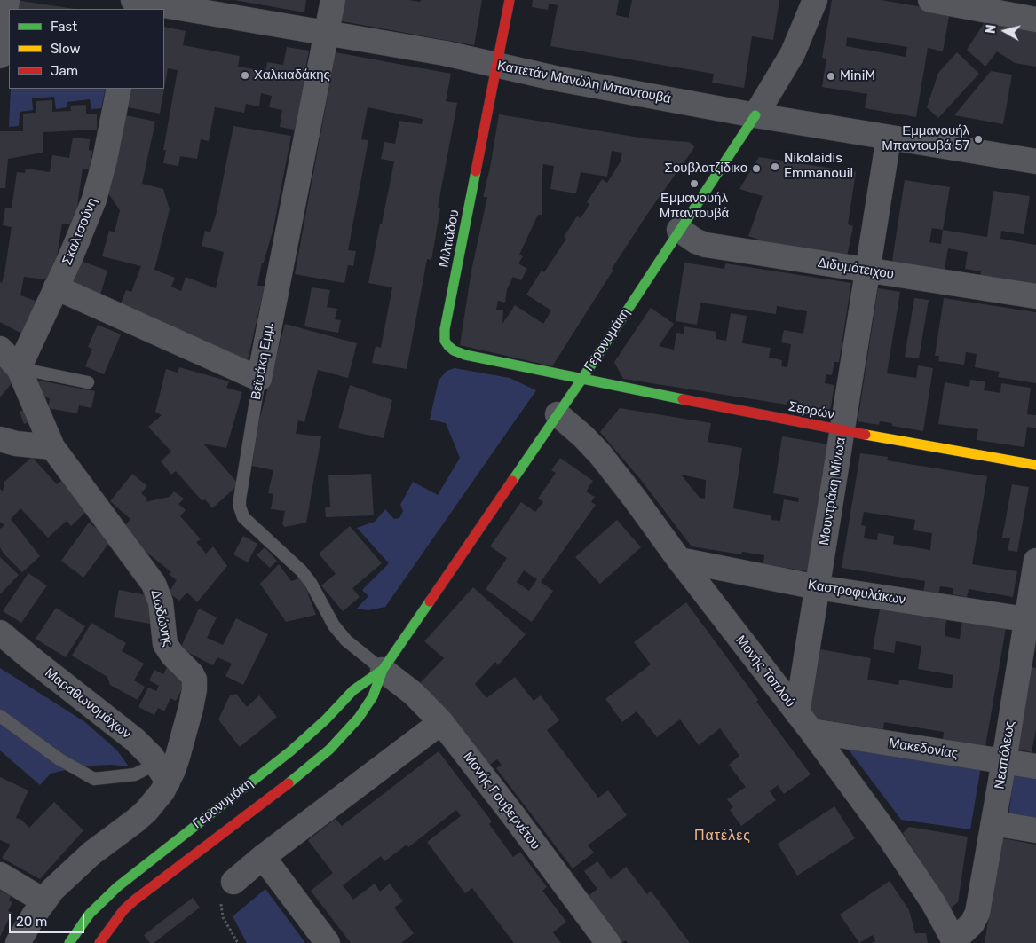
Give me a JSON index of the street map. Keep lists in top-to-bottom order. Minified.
{"streets":{"street":["Καπετάν Μανώλη Μπαντουβά","Σκαλτσούνη","Μιλτιάδου","Διδυμότειχου","Γερονυμάκη","Βεϊσάκη Εμμ.","Σερρών","Μουντράκη Μίνωα","Καστροφυλάκων","Δωδώνης","Μονής Τοπλού","Μαραθωνομάχων","Μακεδονίας","Νεαπόλεως","Μονής Γουβερνέτου"]},"crossings":[["Καπετάν Μανώλη Μπαντουβά","Μιλτιάδου"],["Καπετάν Μανώλη Μπαντουβά","Γερονυμάκη"],["Καπετάν Μανώλη Μπαντουβά","Βεϊσάκη Εμμ."],["Καπετάν Μανώλη Μπαντουβά","Μουντράκη Μίνωα"],["Σκαλτσούνη","Δωδώνης"],["Μιλτιάδου","Γερονυμάκη"],["Μιλτιάδου","Σερρών"],["Διδυμότειχου","Γερονυμάκη"],["Διδυμότειχου","Μουντράκη Μίνωα"],["Γερονυμάκη","Βεϊσάκη Εμμ."],["Γερονυμάκη","Σερρών"],["Γερονυμάκη","Μονής Τοπλού"],["Γερονυμάκη","Μονής Γουβερνέτου"],["Βεϊσάκη Εμμ.","Μονής Γουβερνέτου"],["Σερρών","Μουντράκη Μίνωα"],["Μουντράκη Μίνωα","Καστροφυλάκων"],["Μουντράκη Μίνωα","Μονής Τοπλού"],["Μουντράκη Μίνωα","Μακεδονίας"],["Καστροφυλάκων","Μονής Τοπλού"],["Καστροφυλάκων","Νεαπόλεως"],["Δωδώνης","Μαραθωνομάχων"],["Μονής Τοπλού","Μακεδονίας"],["Μονής Τοπλού","Νεαπόλεως"],["Μακεδονίας","Νεαπόλεως"]],"districts":["Πατέλες"],"places":["Χαλκιαδάκης","MiniM","Εμμανουήλ Μπαντουβά 57","Nikolaidis Emmanouil","Σουβλατζίδικο","Εμμανουήλ Μπαντουβά"],"legend":["Fast","Slow","Jam"],"scale_bar":"20 m","north":"left"}
